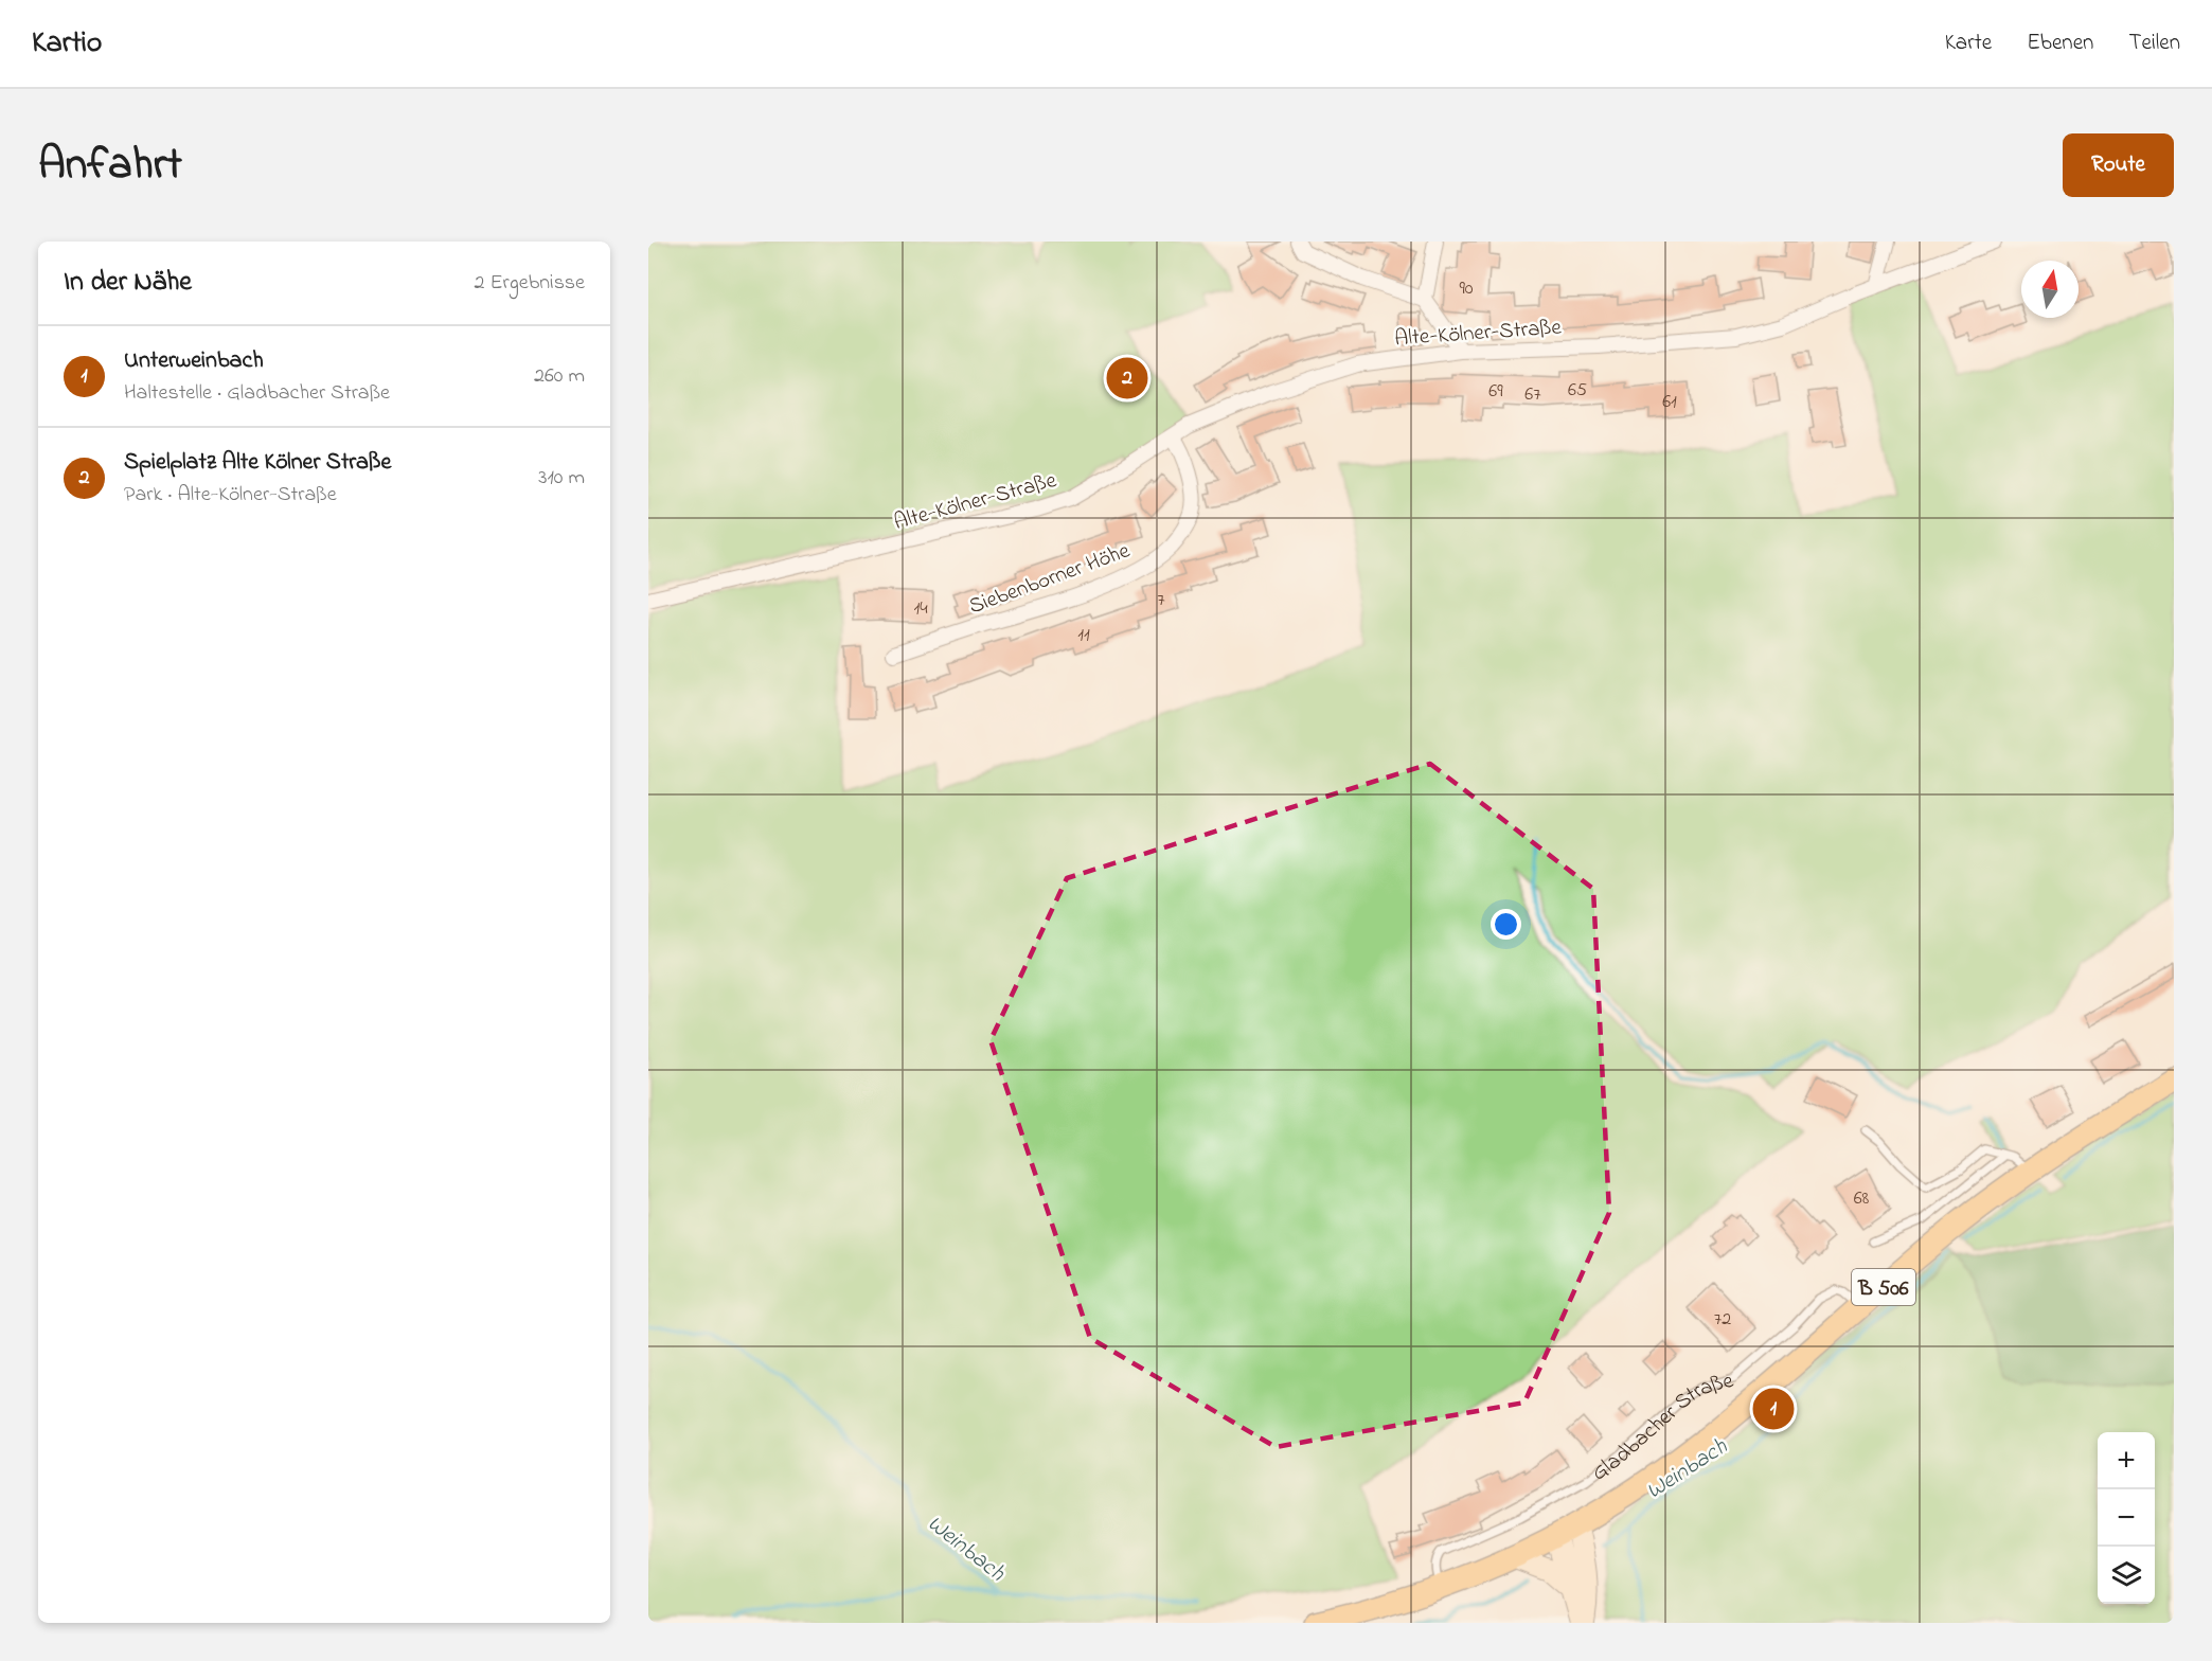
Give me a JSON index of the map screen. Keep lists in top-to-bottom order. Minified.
{"streets":{"main road":["B 506","Gladbacher Straße"],"street":["Alte-Kölner-Straße","Siebenborner Höhe"]},"crossings":[["Alte-Kölner-Straße","Siebenborner Höhe"],["B 506","Gladbacher Straße"]],"water":["Weinbach"],"house_numbers":["90","65","69","67","61","7","14","11","68","72"],"north":"top","page":{"header":"Kartio","nav":["Karte","Ebenen","Teilen"],"title":"Anfahrt","buttons":"Route","heading":["In der Nähe","2 Ergebnisse"],"list":[{"mark":"1","name":"Unterweinbach","note":"Haltestelle · Gladbacher Straße","value":"260 m"},{"mark":"2","name":"Spielplatz Alte Kölner Straße","note":"Park · Alte-Kölner-Straße","value":"310 m"}],"pins":["2","1"],"map_buttons":["+","−"]}}
